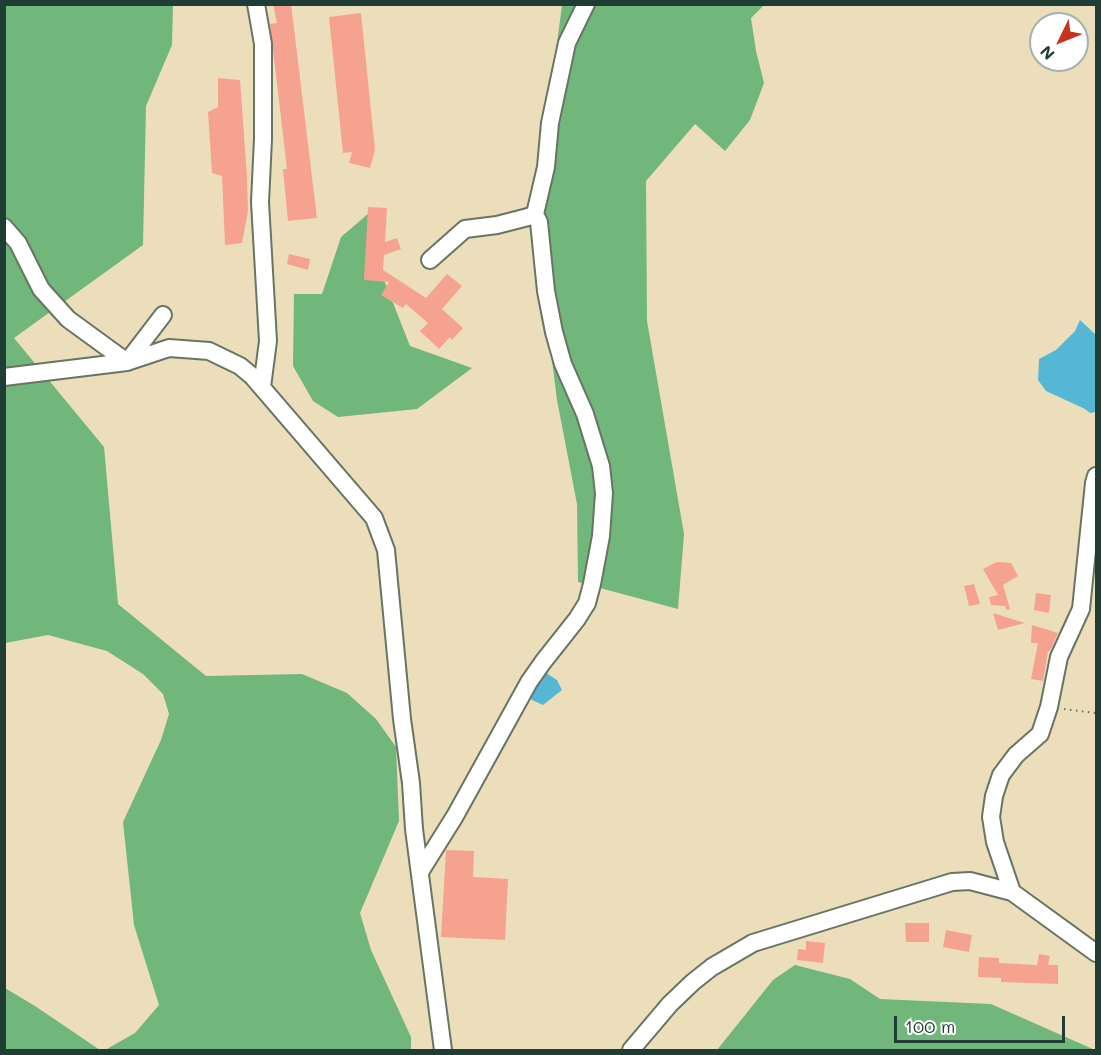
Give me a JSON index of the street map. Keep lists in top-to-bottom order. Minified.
{"scale_bar":"100 m","north":"bottom left"}
